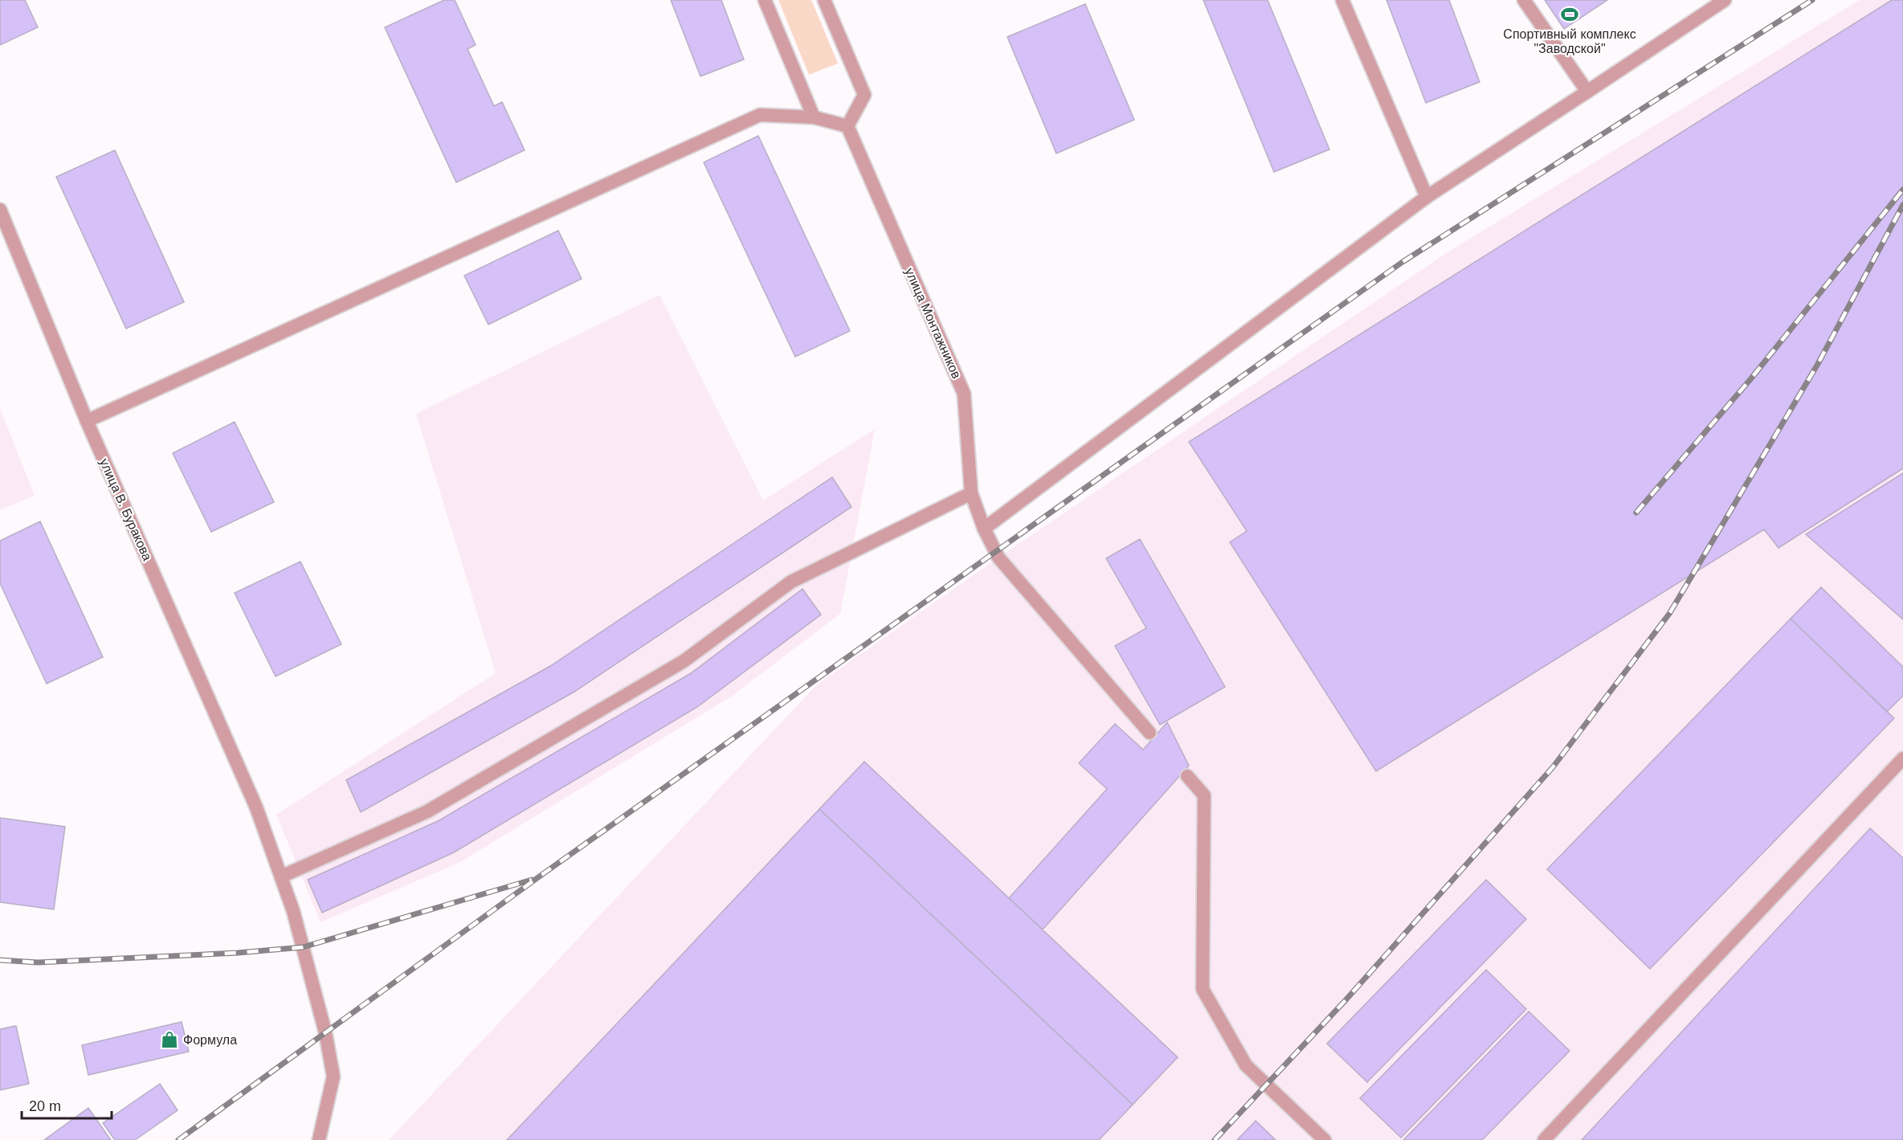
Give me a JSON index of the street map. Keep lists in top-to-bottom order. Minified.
{"streets":{"street":["улица Монтажников","улица В. Буракова"]},"places":{"sports":["Спортивный комплекс \"Заводской\""],"shop":["Формула"]},"scale_bar":"20 m"}
